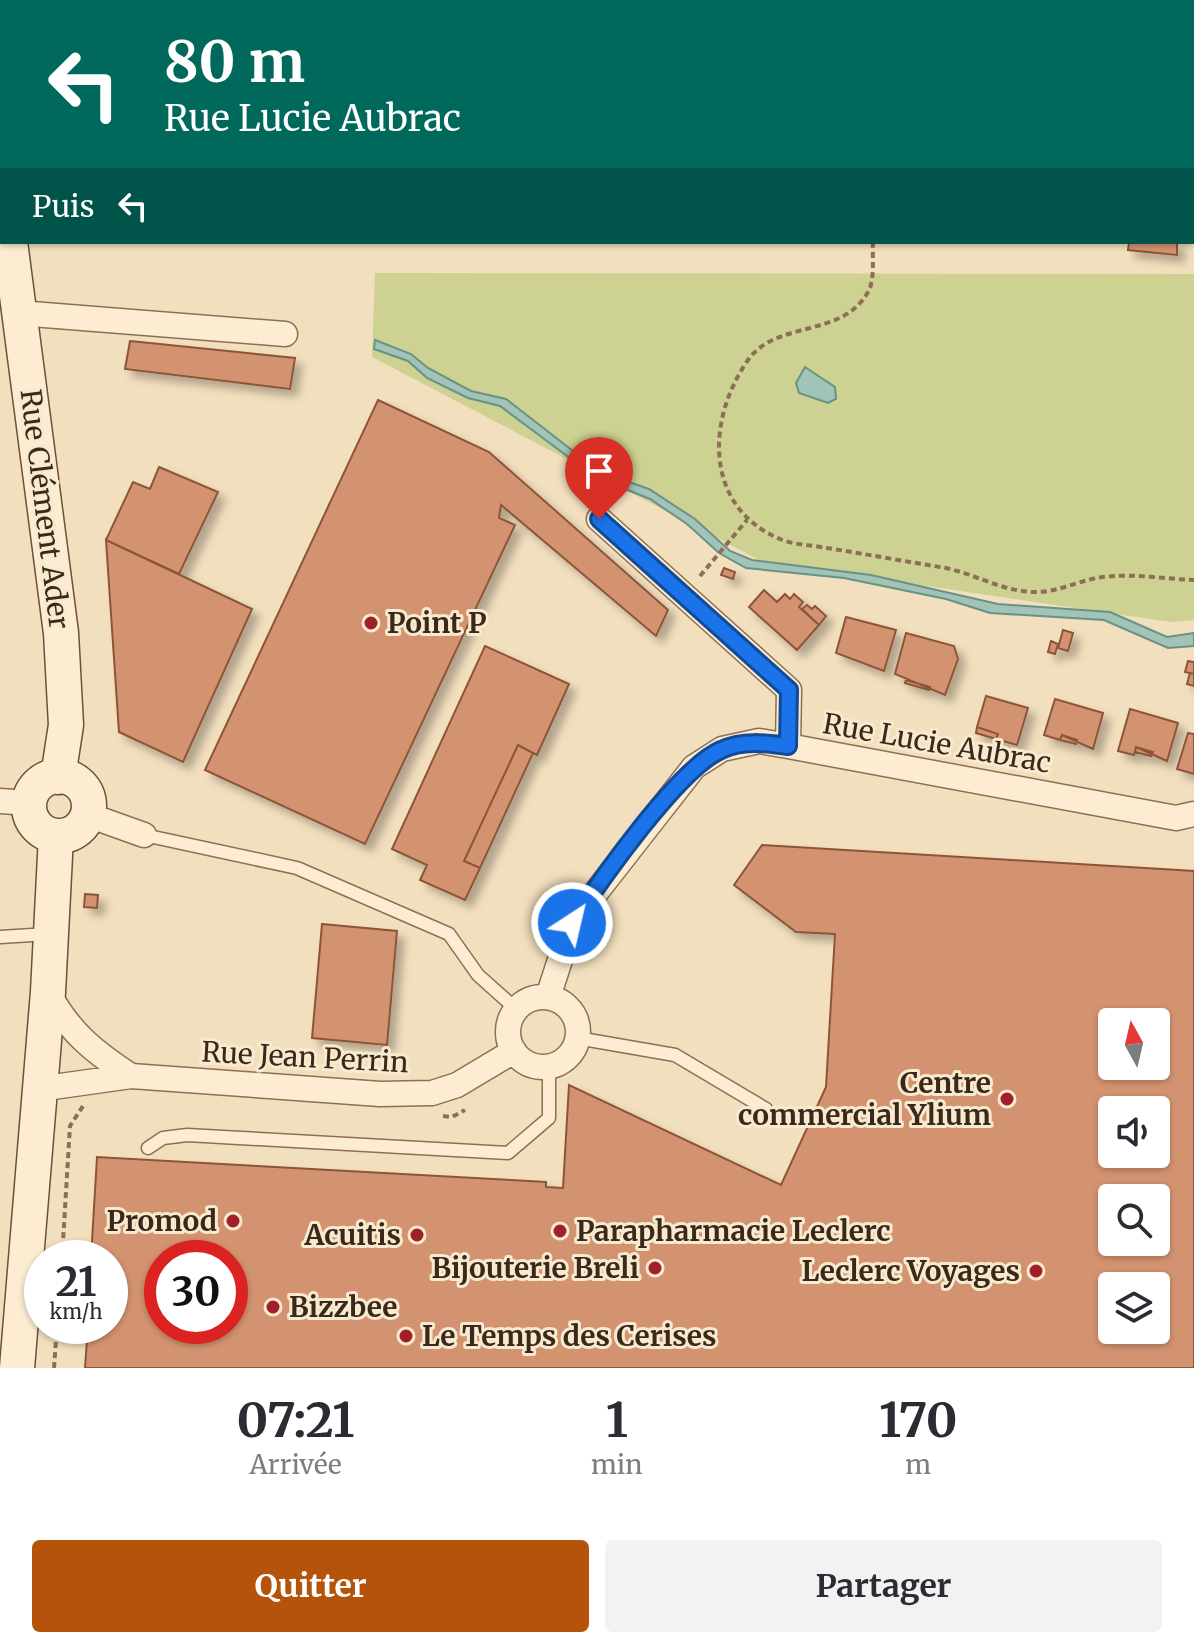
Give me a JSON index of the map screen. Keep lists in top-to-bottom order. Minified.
{"streets":{"street":["Rue Clément Ader","Rue Lucie Aubrac","Rue Jean Perrin"]},"places":["Point P","Centre commercial Ylium","Promod","Parapharmacie Leclerc","Acuitis","Bijouterie Breli","Leclerc Voyages","Bizzbee","Le Temps des Cerises"],"north":"top","page":{"turn":["80 m","Rue Lucie Aubrac"],"then":"Puis","speed":"21 km/h","limit":"30","eta":["07:21","Arrivée","1","min","170","m"],"buttons":["Quitter","Partager"]}}
